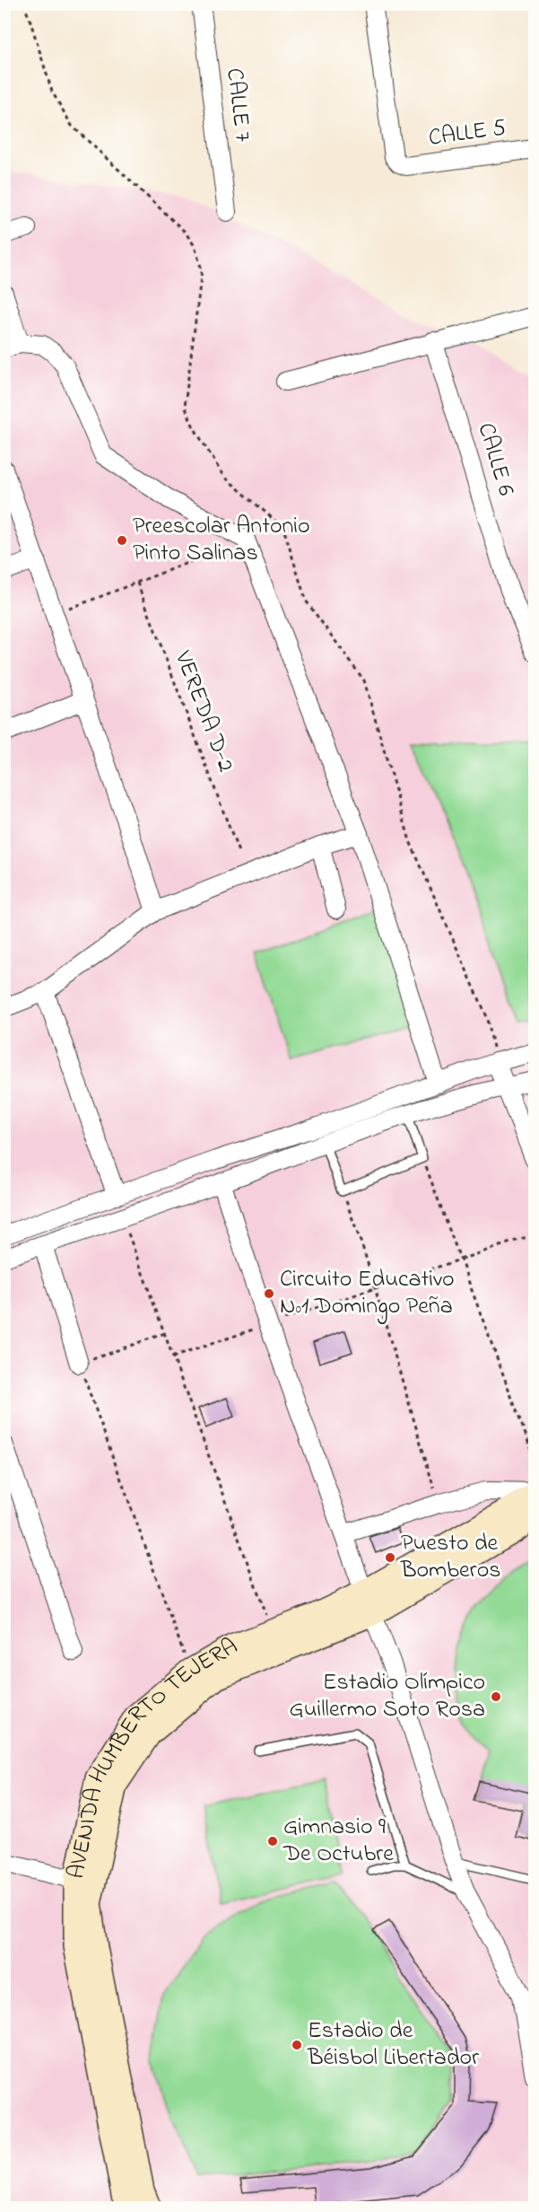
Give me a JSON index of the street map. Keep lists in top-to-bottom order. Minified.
{"streets":{"street":["CALLE 7","CALLE 5","CALLE 6","AVENIDA HUMBERTO TEJERA"],"path":["VEREDA D-2"]},"places":["Preescolar Antonio Pinto Salinas","Circuito Educativo Nº1 Domingo Peña","Puesto de Bomberos","Estadio Olímpico Guillermo Soto Rosa","Gimnasio 9 De Octubre","Estadio de Béisbol Libertador"]}
